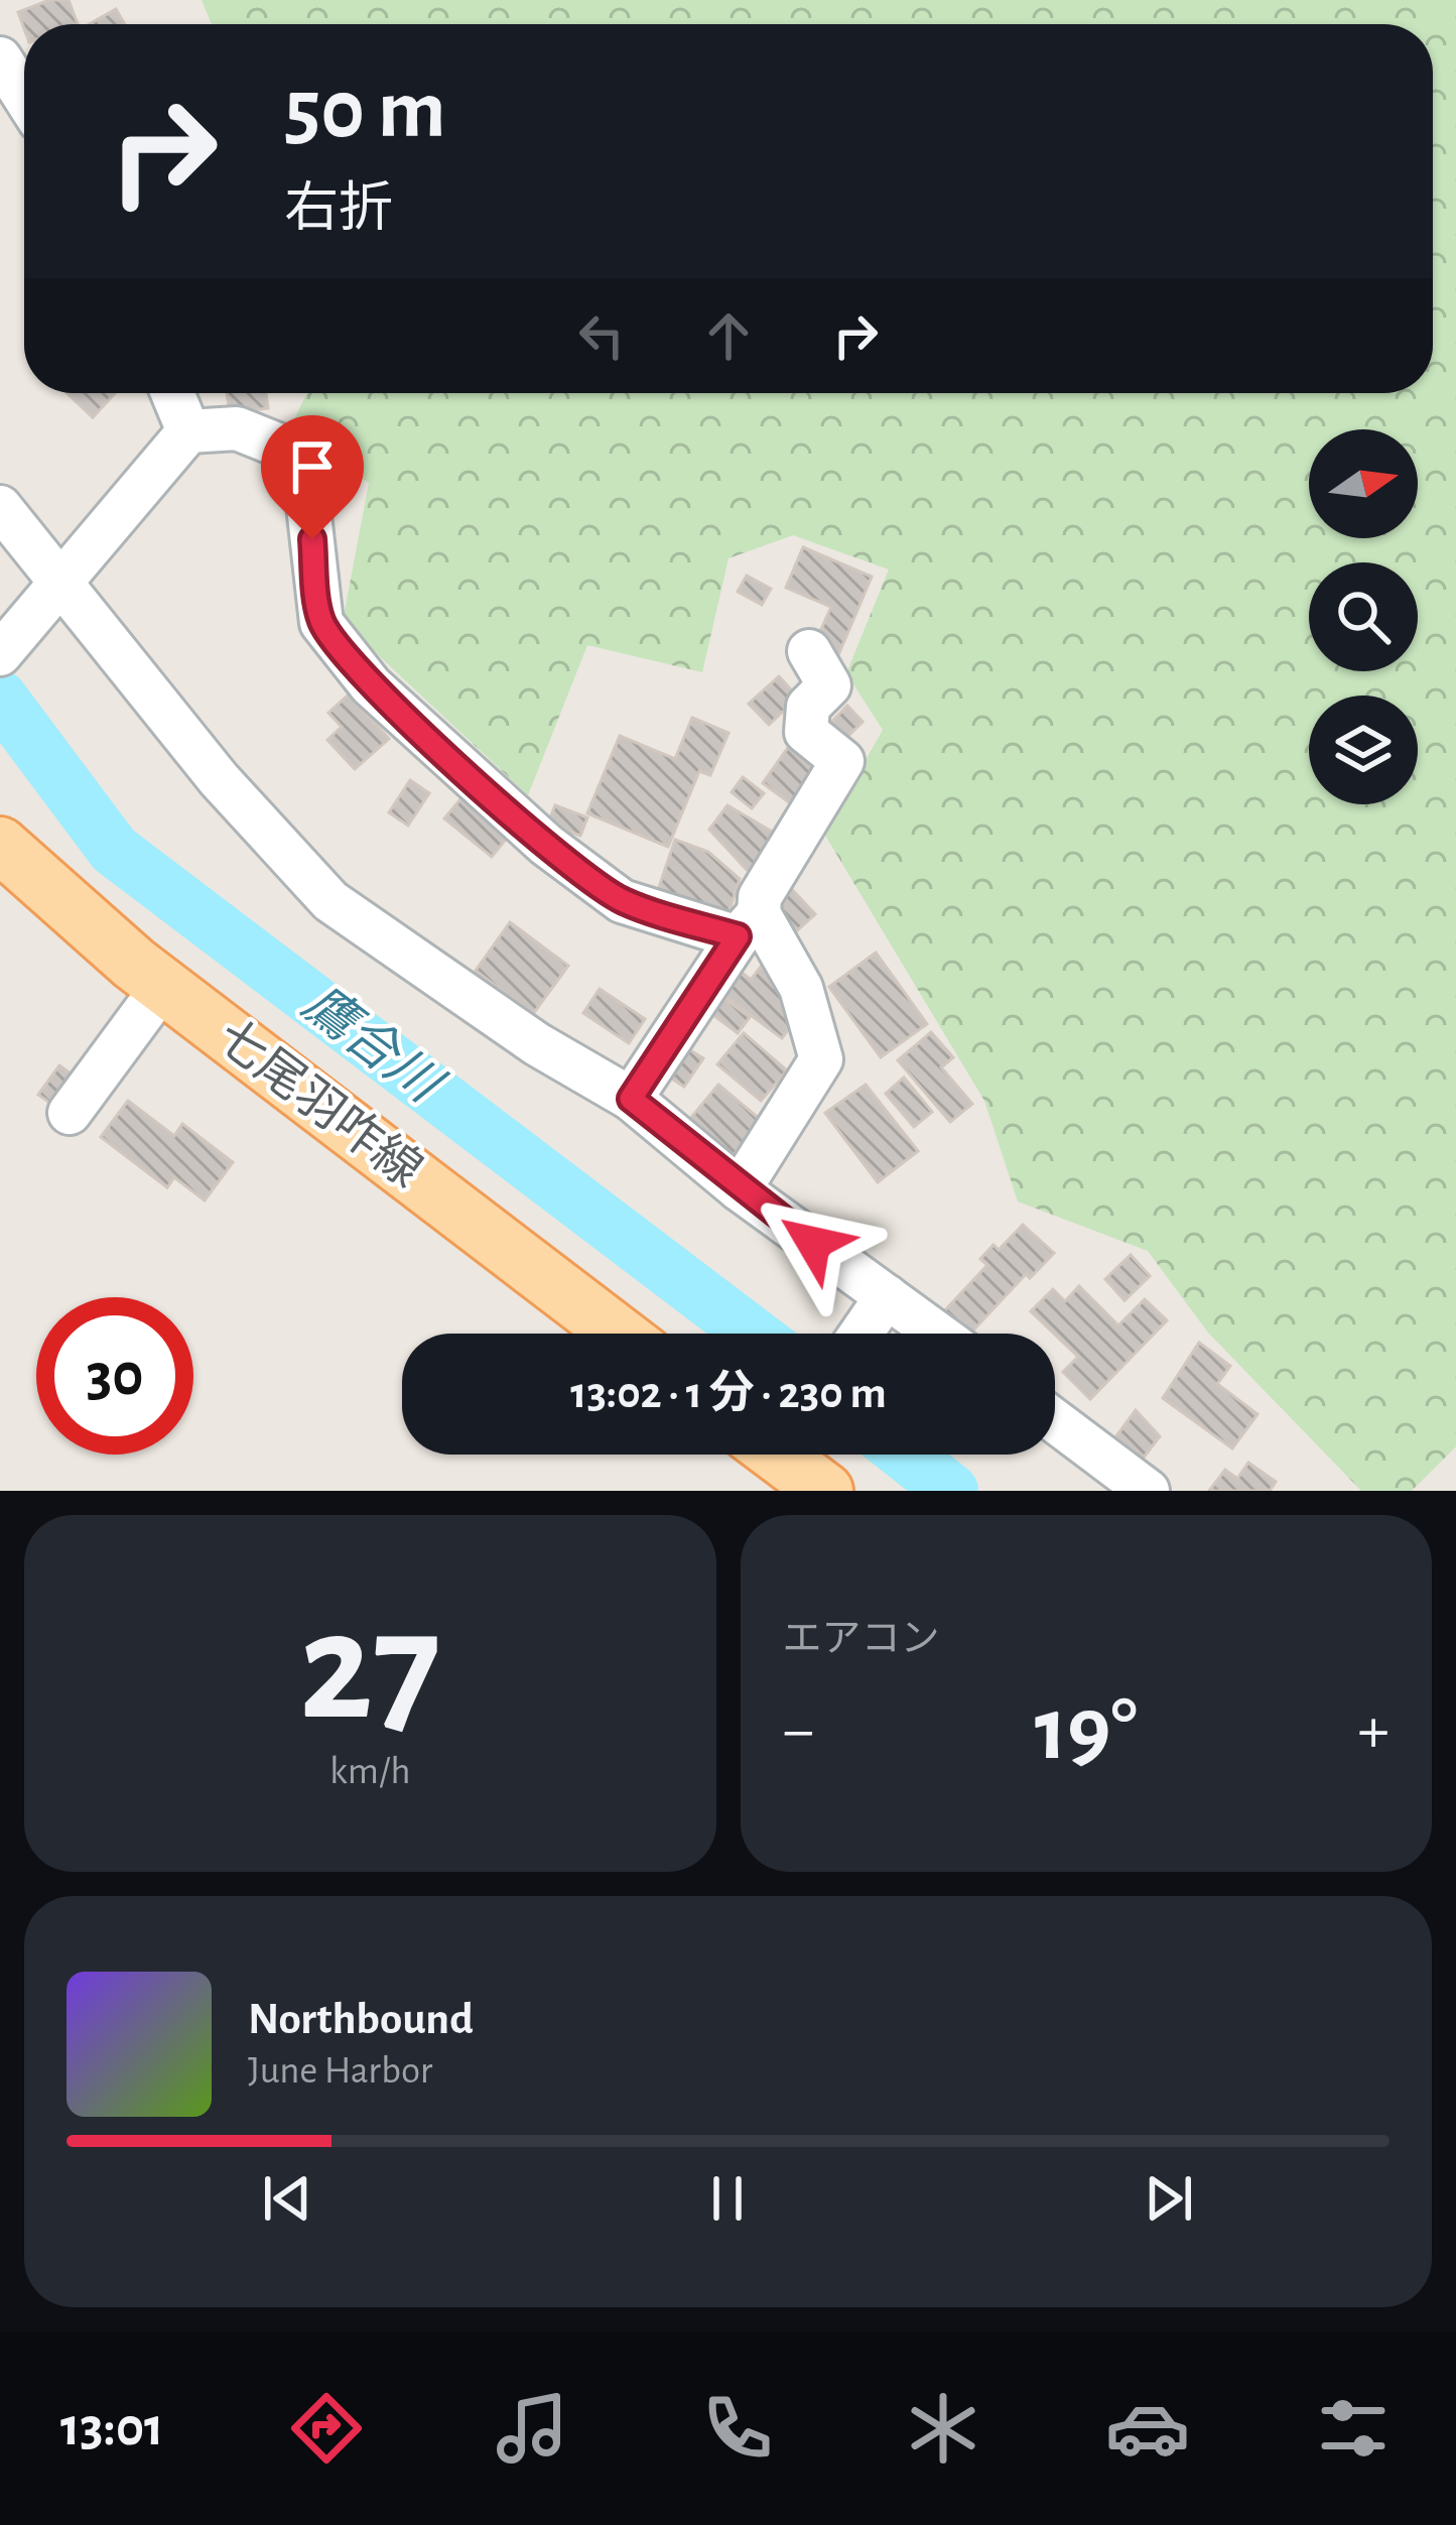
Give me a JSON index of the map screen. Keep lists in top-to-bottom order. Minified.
{"streets":{"main road":["七尾羽咋線"]},"water":["鷹合川"],"north":"right","page":{"turn":["50 m","右折"],"limit":"30","trip":"13:02 · 1 分 · 230 m","tile":[["27","km/h"],"エアコン"],"heat":["−","19°","+"],"song":["Northbound","June Harbor"],"tabs":"13:01"}}
